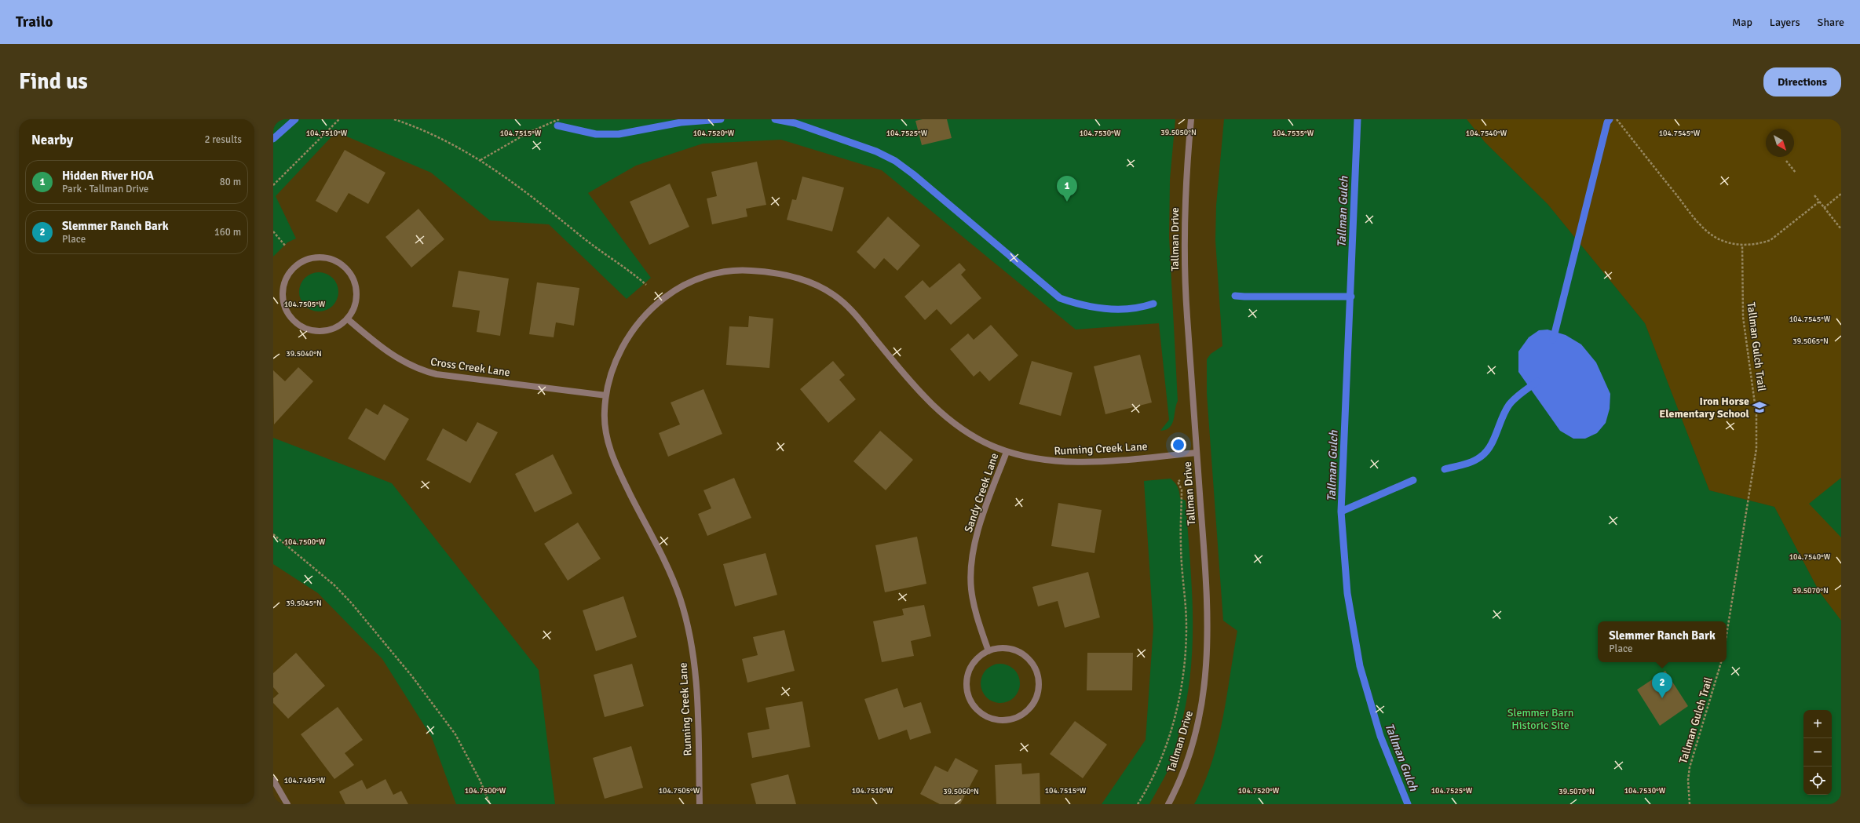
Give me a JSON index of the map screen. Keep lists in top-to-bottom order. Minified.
{"streets":{"street":["Tallman Drive","Cross Creek Lane","Running Creek Lane","Sandy Creek Lane"],"path":["Tallman Gulch Trail"]},"crossings":[["Tallman Drive","Running Creek Lane"],["Cross Creek Lane","Running Creek Lane"],["Running Creek Lane","Sandy Creek Lane"]],"water":["Tallman Gulch"],"parks":["Slemmer Barn Historic Site"],"places":{"school or university":["Iron Horse Elementary School"]},"north":"bottom right","page":{"header":"Trailo","nav":["Map","Layers","Share"],"buttons":"Directions","title":"Find us","heading":["Nearby","2 results"],"list":[{"mark":"1","name":"Hidden River HOA","note":"Park · Tallman Drive","value":"80 m"},{"mark":"2","name":"Slemmer Ranch Bark","note":"Place","value":"160 m"}],"pins":["1","2"],"popup":["Slemmer Ranch Bark","Place"],"map_buttons":["+","−"]},"coordinates":["39.5050°N","104.7510°W","104.7515°W","104.7520°W","104.7530°W","104.7540°W","104.7545°W","104.7525°W","104.7535°W","104.7505°W","39.5065°N","39.5040°N","104.7500°W","39.5070°N","39.5045°N","104.7495°W","39.5060°N"]}
